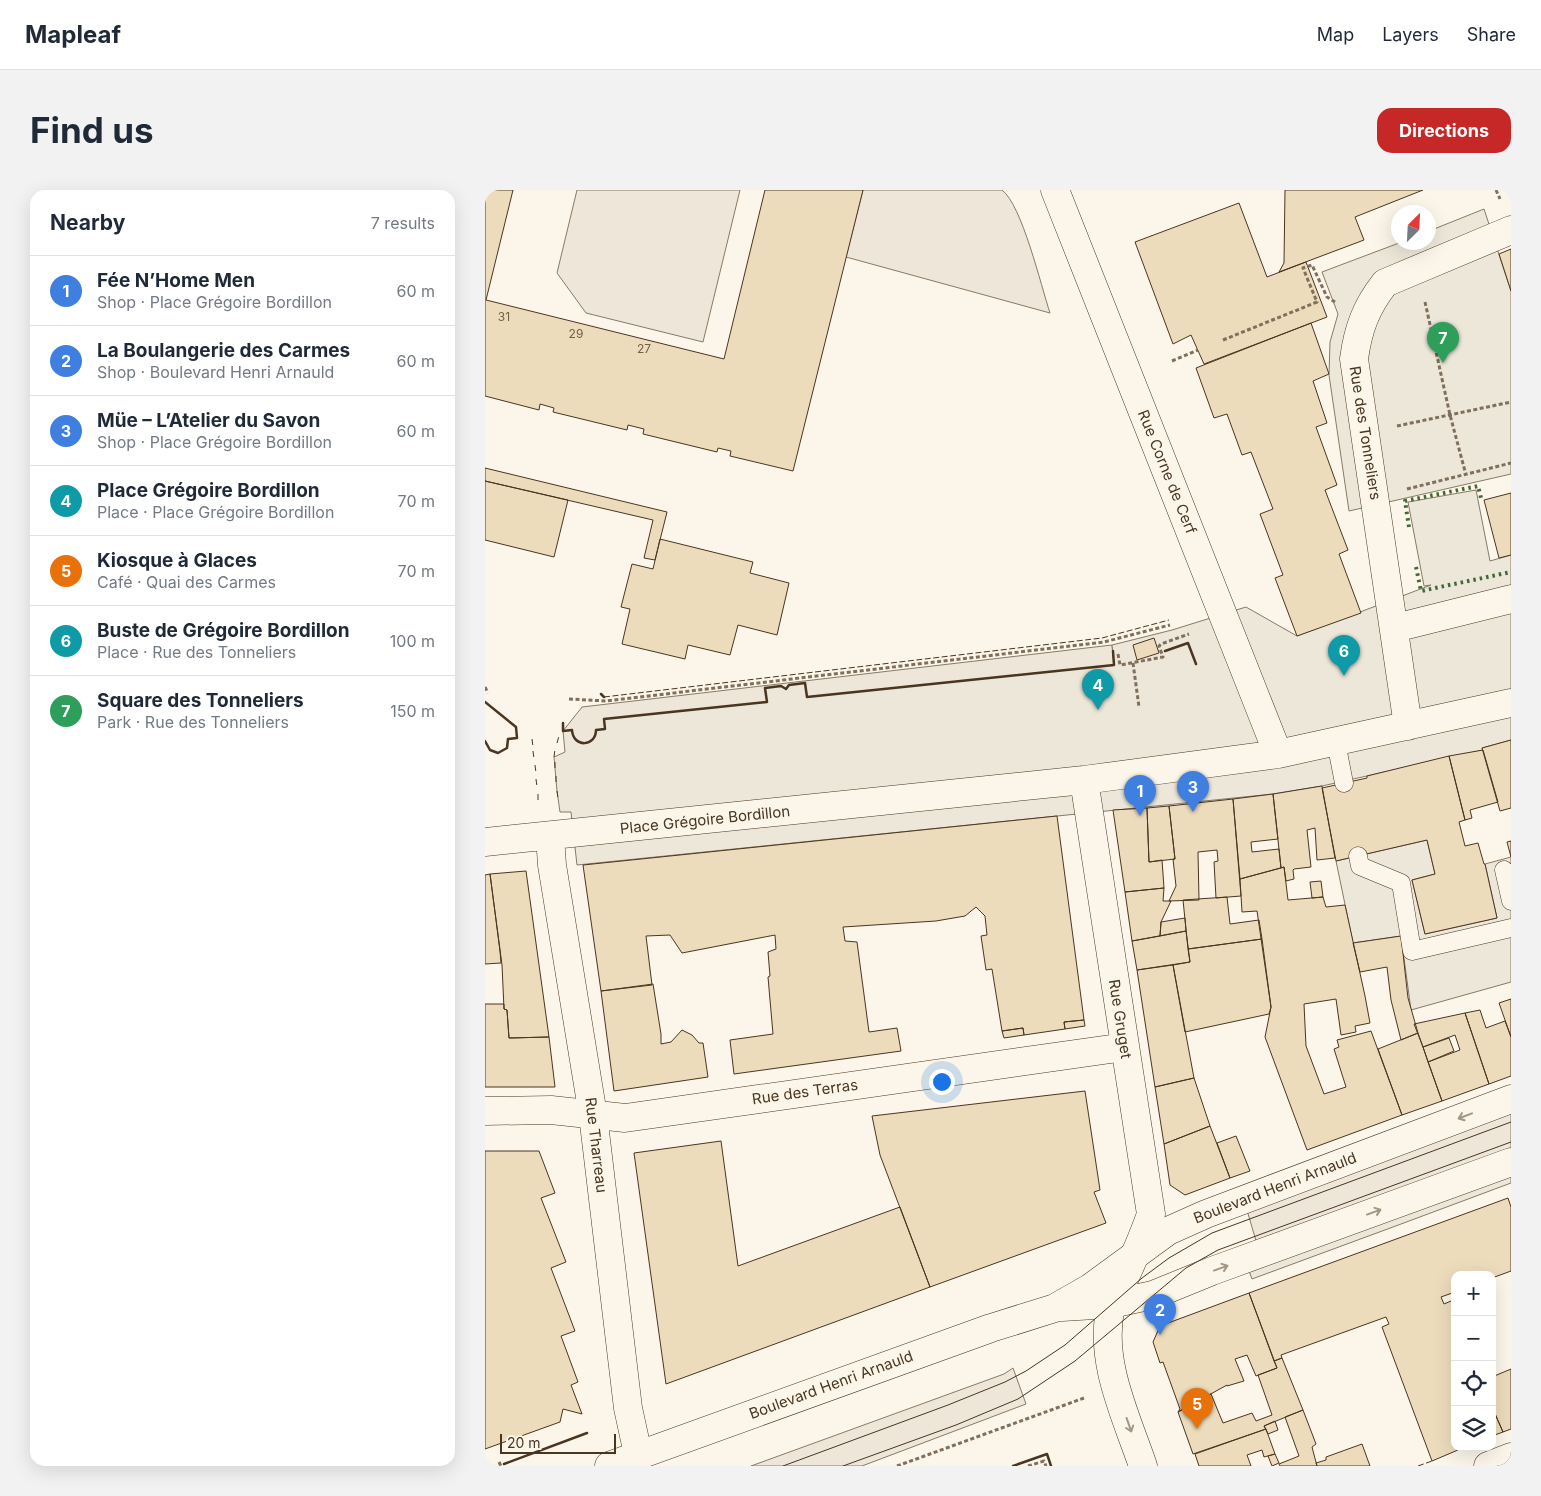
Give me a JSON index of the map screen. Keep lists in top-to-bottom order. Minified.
{"streets":{"street":["Rue des Tonneliers","Rue Corne de Cerf","Place Grégoire Bordillon","Rue Gruget","Rue des Terras","Rue Tharreau","Boulevard Henri Arnauld"]},"crossings":[["Rue des Tonneliers","Place Grégoire Bordillon"],["Rue Corne de Cerf","Place Grégoire Bordillon"],["Place Grégoire Bordillon","Rue Gruget"],["Place Grégoire Bordillon","Rue Tharreau"],["Rue Gruget","Rue des Terras"],["Rue Gruget","Boulevard Henri Arnauld"],["Rue des Terras","Rue Tharreau"],["Rue Tharreau","Boulevard Henri Arnauld"]],"house_numbers":["31","29","27"],"scale_bar":"20 m","north":"top right","page":{"header":"Mapleaf","nav":["Map","Layers","Share"],"buttons":"Directions","title":"Find us","heading":["Nearby","7 results"],"list":[{"mark":"1","name":"Fée N’Home Men","note":"Shop · Place Grégoire Bordillon","value":"60 m"},{"mark":"2","name":"La Boulangerie des Carmes","note":"Shop · Boulevard Henri Arnauld","value":"60 m"},{"mark":"3","name":"Müe – L’Atelier du Savon","note":"Shop · Place Grégoire Bordillon","value":"60 m"},{"mark":"4","name":"Place Grégoire Bordillon","note":"Place · Place Grégoire Bordillon","value":"70 m"},{"mark":"5","name":"Kiosque à Glaces","note":"Café · Quai des Carmes","value":"70 m"},{"mark":"6","name":"Buste de Grégoire Bordillon","note":"Place · Rue des Tonneliers","value":"100 m"},{"mark":"7","name":"Square des Tonneliers","note":"Park · Rue des Tonneliers","value":"150 m"}],"pins":["7","6","4","3","1","2","5"],"map_buttons":["+","−"],"scale":"20 m"}}
